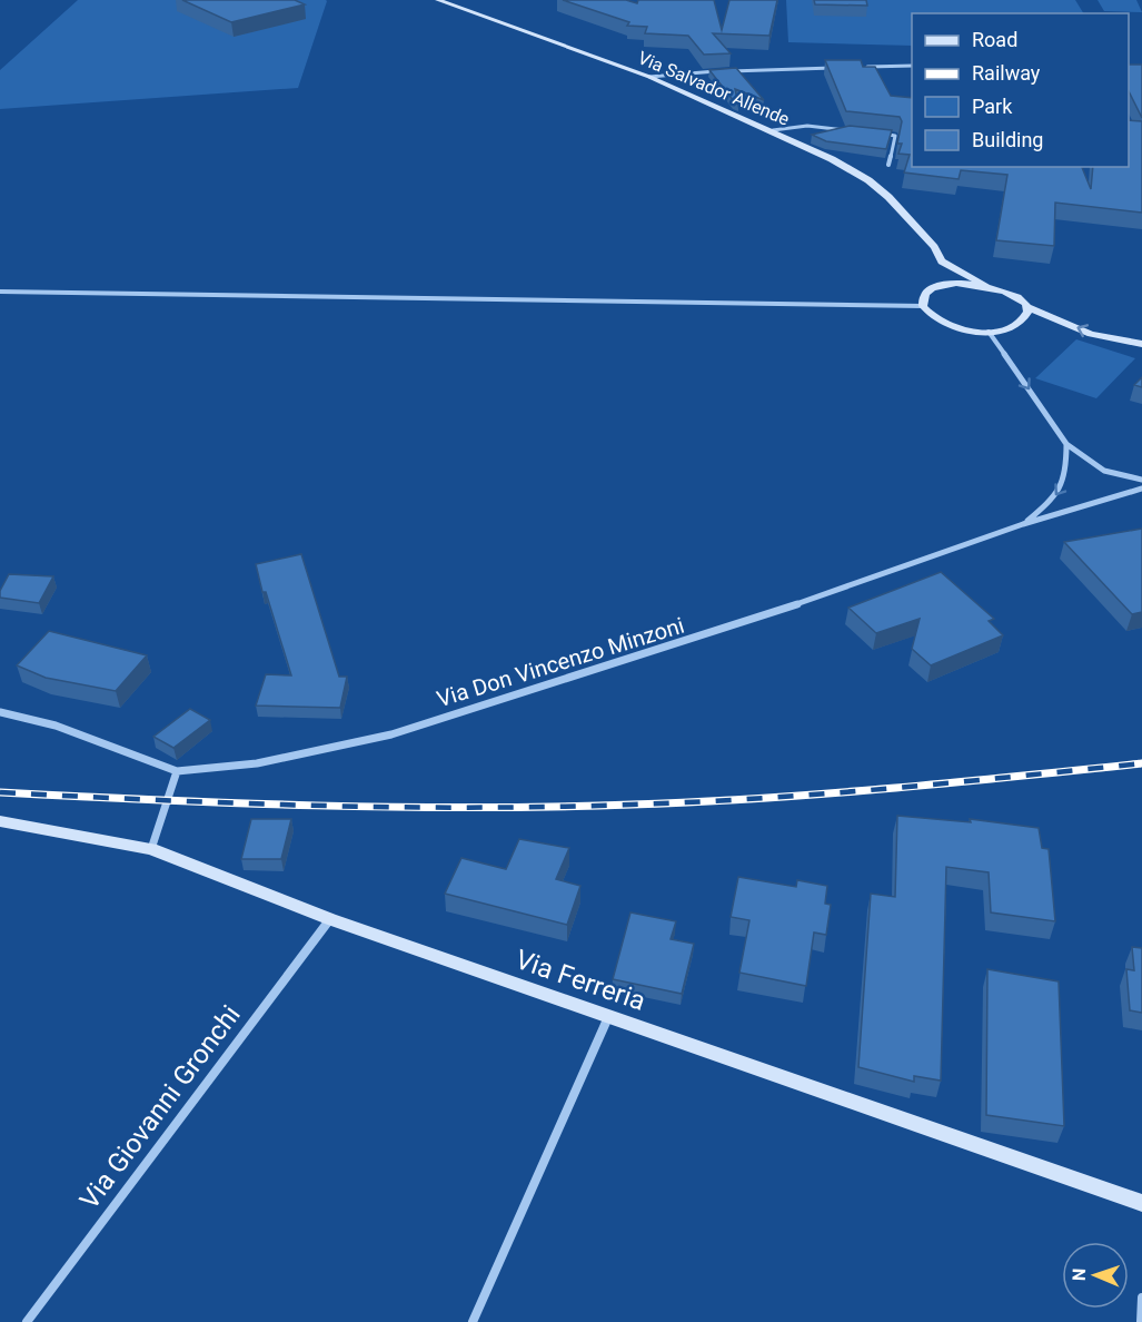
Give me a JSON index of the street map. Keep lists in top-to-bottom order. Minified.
{"streets":{"street":["Via Salvador Allende","Via Don Vincenzo Minzoni","Via Ferreria","Via Giovanni Gronchi"]},"crossings":[["Via Ferreria","Via Giovanni Gronchi"]],"legend":["Road","Railway","Park","Building"],"north":"left"}
